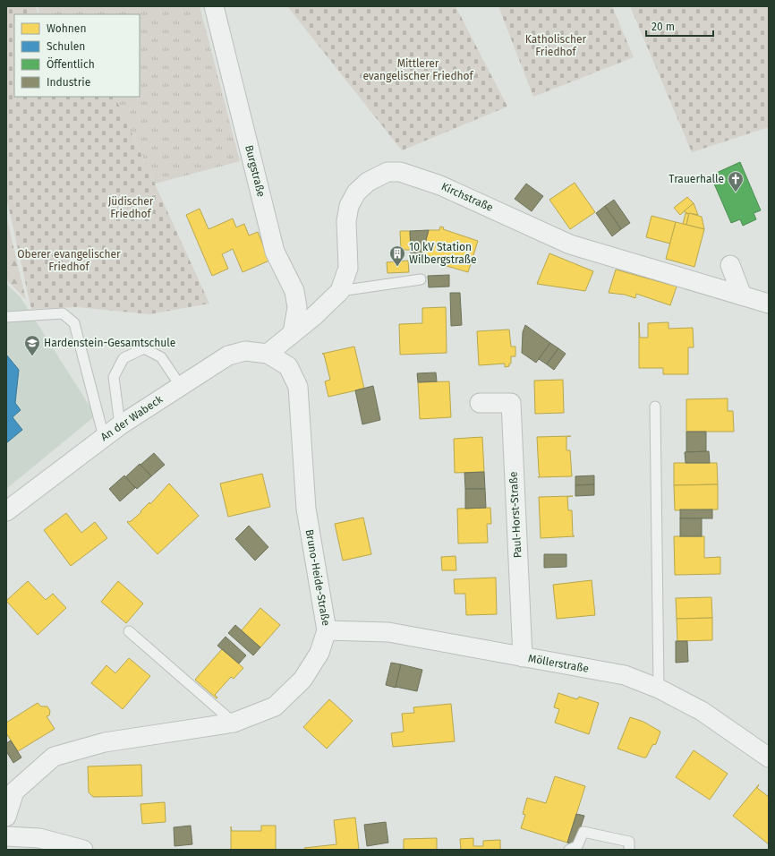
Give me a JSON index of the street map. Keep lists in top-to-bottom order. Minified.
{"streets":{"street":["Burgstraße","Kirchstraße","An der Wabeck","Paul-Horst-Straße","Bruno-Heide-Straße","Möllerstraße"]},"crossings":[["Burgstraße","Kirchstraße"],["Kirchstraße","An der Wabeck"],["Kirchstraße","Bruno-Heide-Straße"],["An der Wabeck","Bruno-Heide-Straße"],["Paul-Horst-Straße","Möllerstraße"],["Bruno-Heide-Straße","Möllerstraße"]],"parks":["Katholischer Friedhof","Mittlerer evangelischer Friedhof","Jüdischer Friedhof","Oberer evangelischer Friedhof"],"places":{"church":["Trauerhalle"],"building":["10 kV Station Wilbergstraße"],"school or university":["Hardenstein-Gesamtschule"]},"legend":["Wohnen","Schulen","Öffentlich","Industrie"],"scale_bar":"20 m"}
